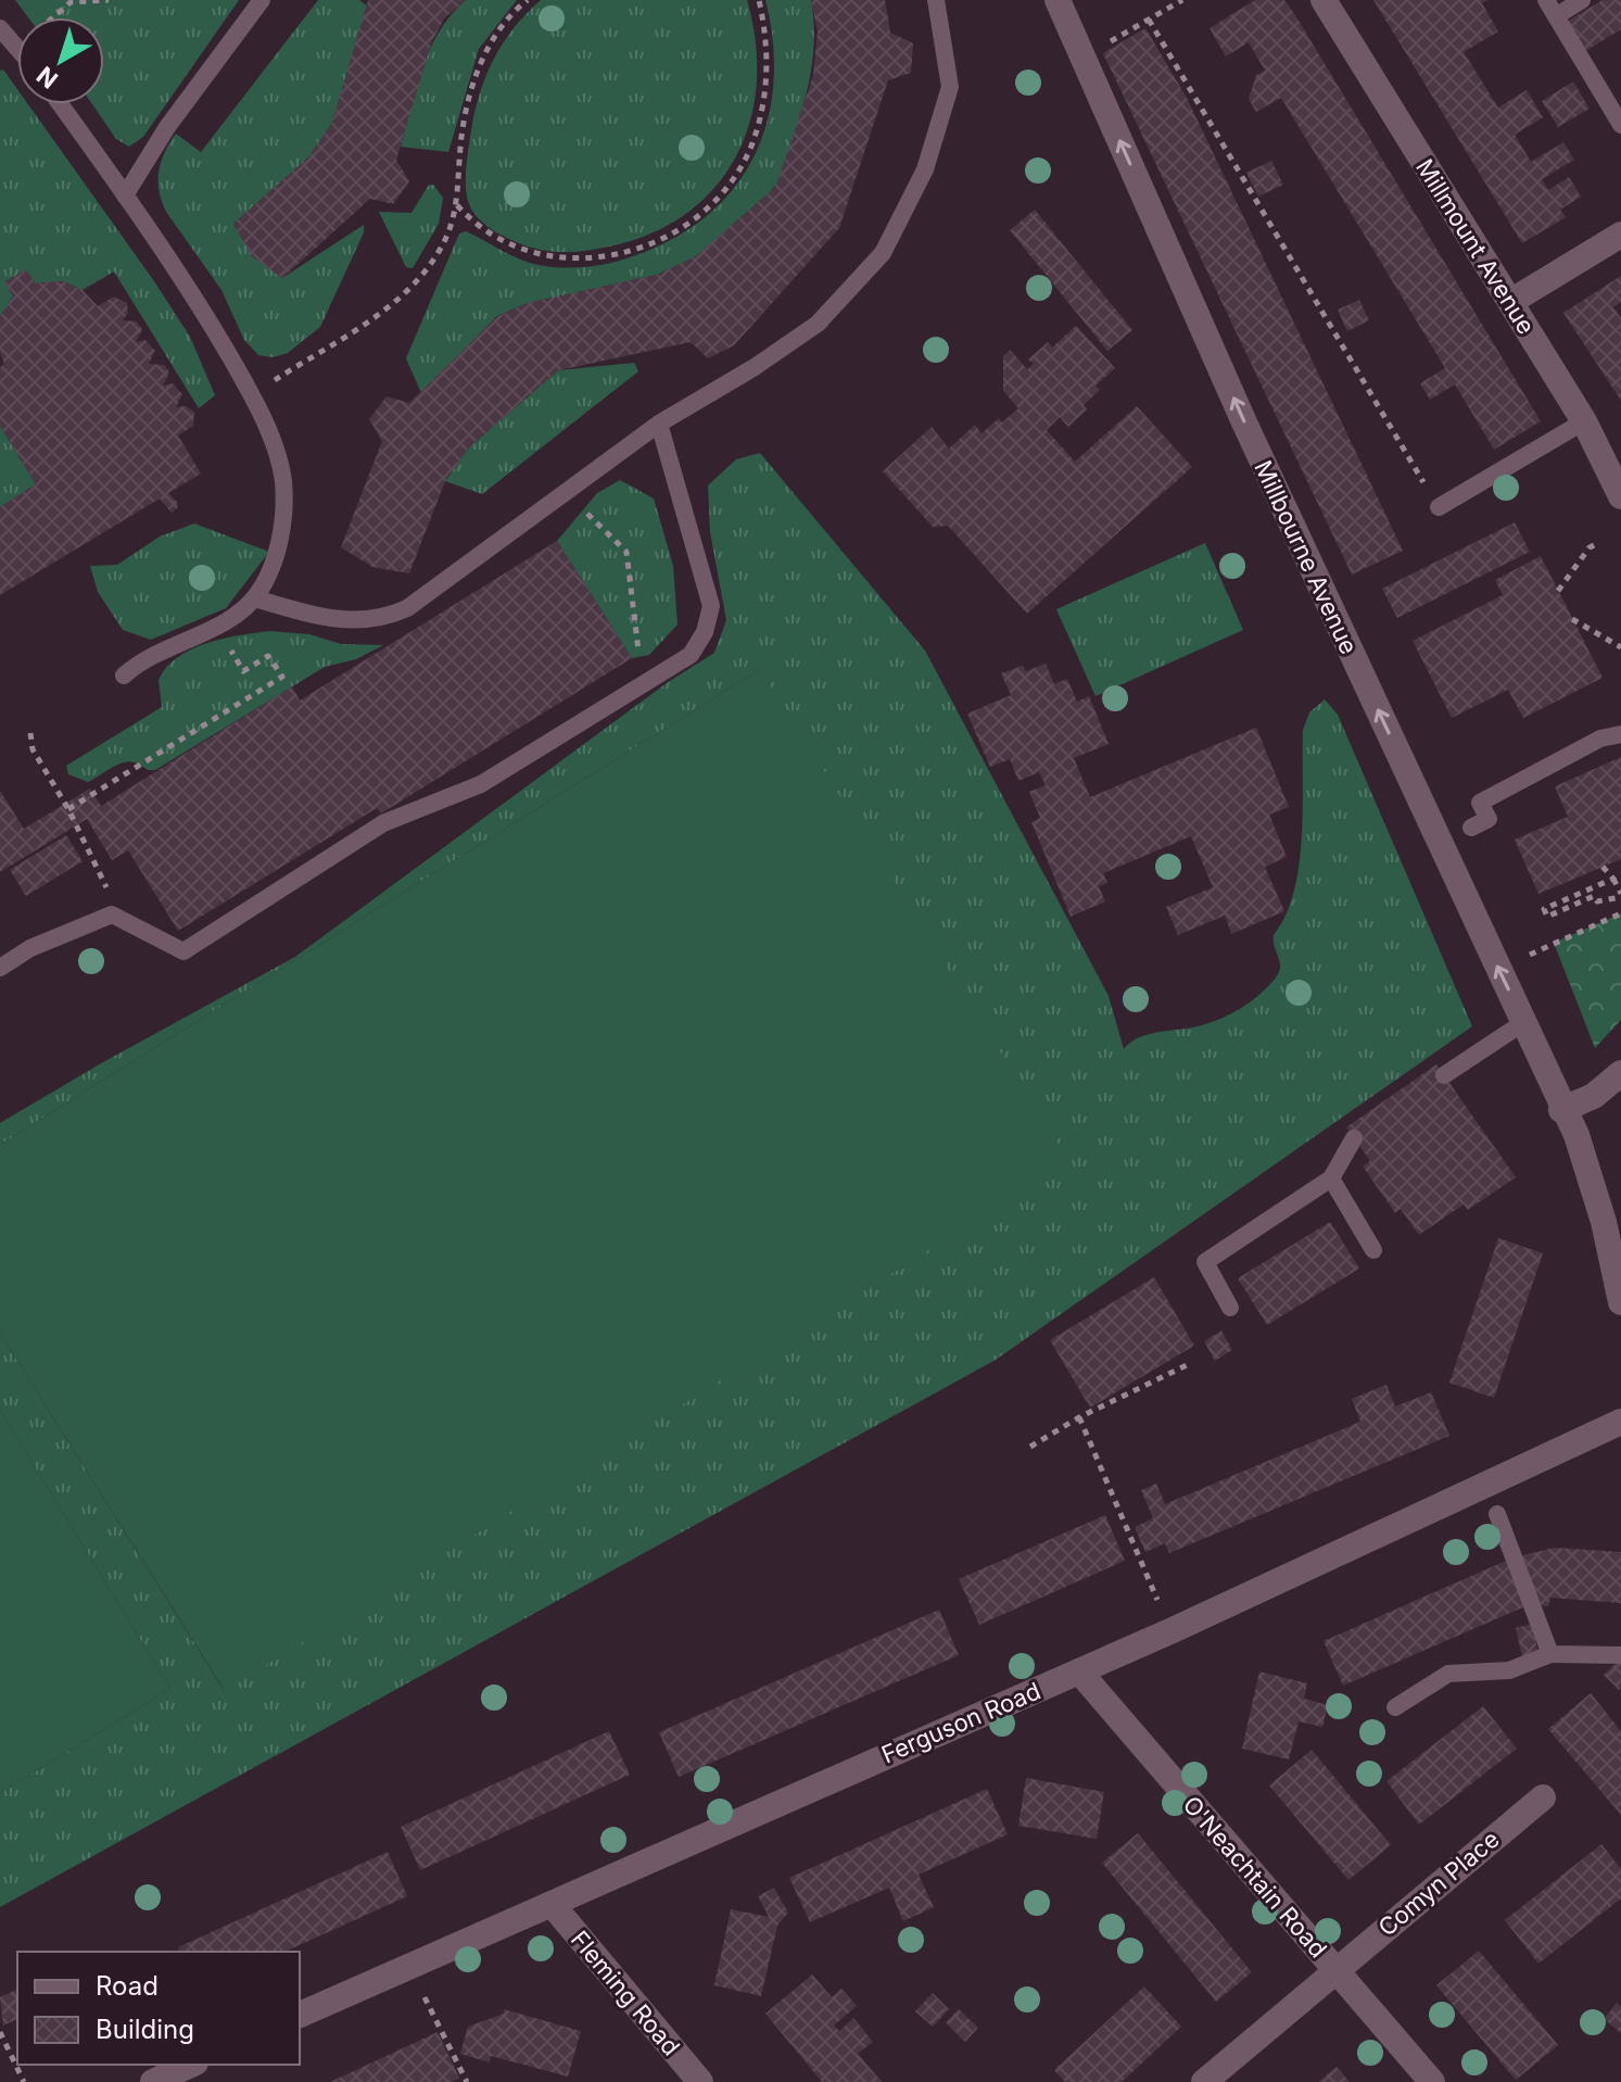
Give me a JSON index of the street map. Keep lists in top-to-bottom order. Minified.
{"streets":{"street":["Millmount Avenue","Millbourne Avenue","Ferguson Road","O'Neachtain Road","Comyn Place","Fleming Road"]},"crossings":[["Ferguson Road","O'Neachtain Road"],["Ferguson Road","Fleming Road"],["O'Neachtain Road","Comyn Place"]],"one_way":["Millbourne Avenue"],"legend":["Road","Building"],"north":"bottom left"}
